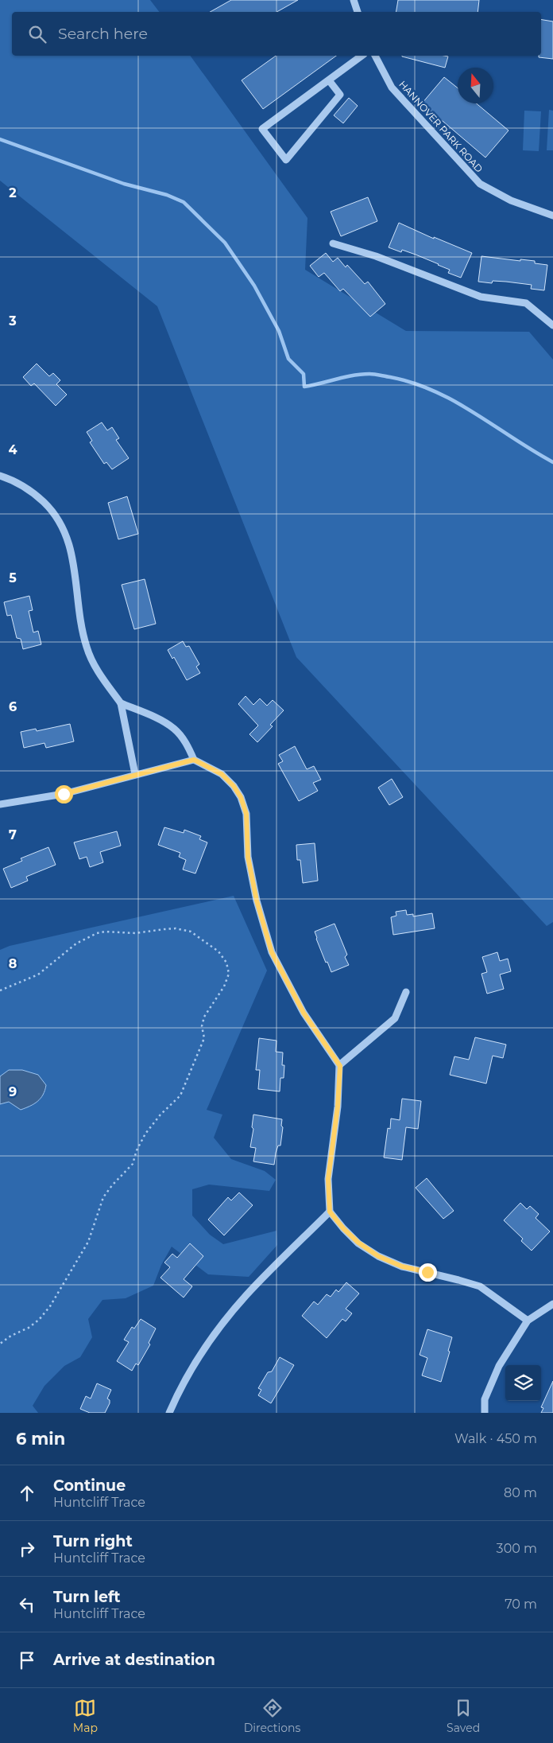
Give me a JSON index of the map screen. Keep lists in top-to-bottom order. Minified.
{"streets":{"street":["HANNOVER PARK ROAD"]},"north":"top","page":{"search":"Search here","heading":["6 min","Walk · 450 m"],"list":[["Continue","Huntcliff Trace","80 m"],["Turn right","Huntcliff Trace","300 m"],["Turn left","Huntcliff Trace","70 m"],"Arrive at destination"],"nav":["Map","Directions","Saved"]},"grid":{"rows":["2","3","4","5","6","7","8","9"]}}
